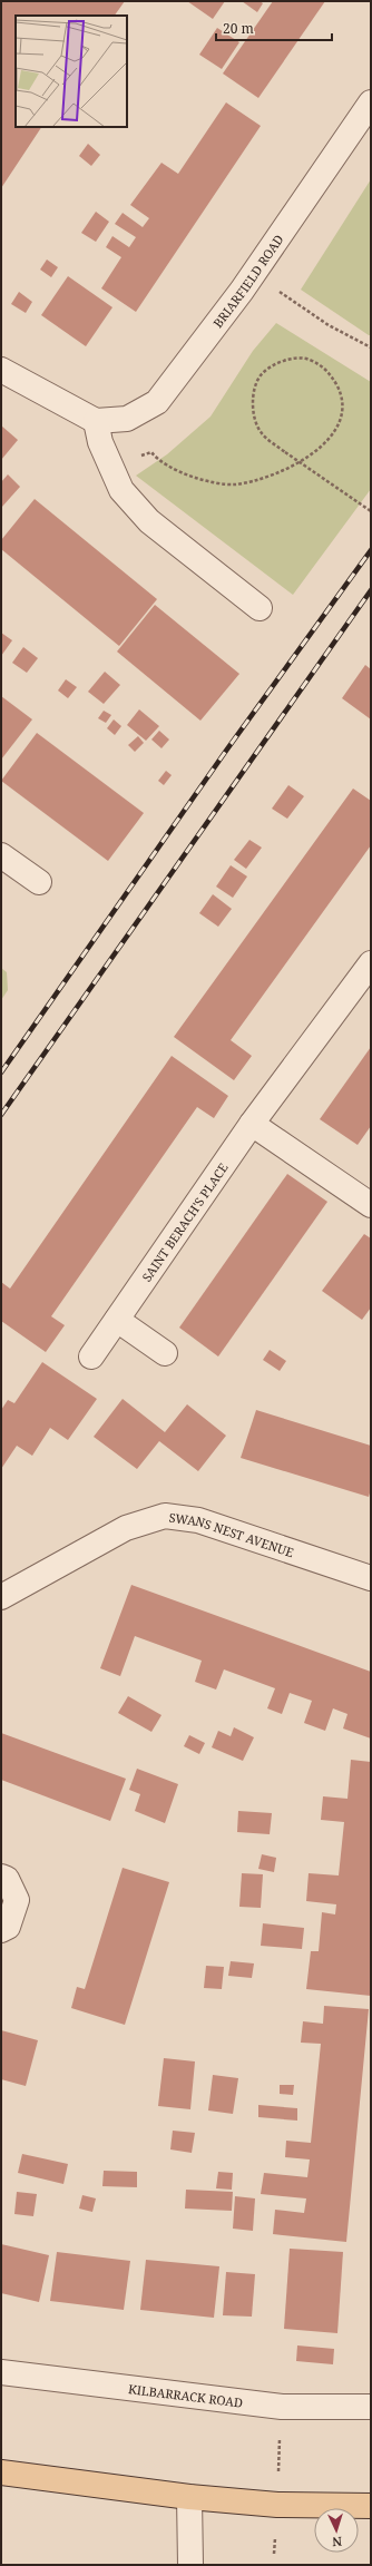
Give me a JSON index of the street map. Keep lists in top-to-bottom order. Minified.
{"streets":{"street":["BRIARFIELD ROAD","SAINT BERACH'S PLACE","SWANS NEST AVENUE","KILBARRACK ROAD"]},"scale_bar":"20 m","north":"bottom"}
